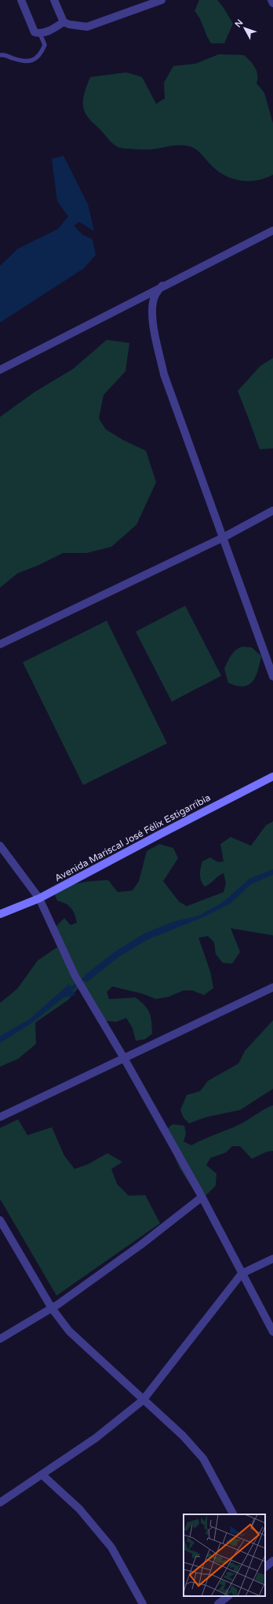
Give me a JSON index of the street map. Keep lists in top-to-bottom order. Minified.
{"streets":{"main road":["Avenida Mariscal José Félix Estigarribia"]},"north":"top left"}
